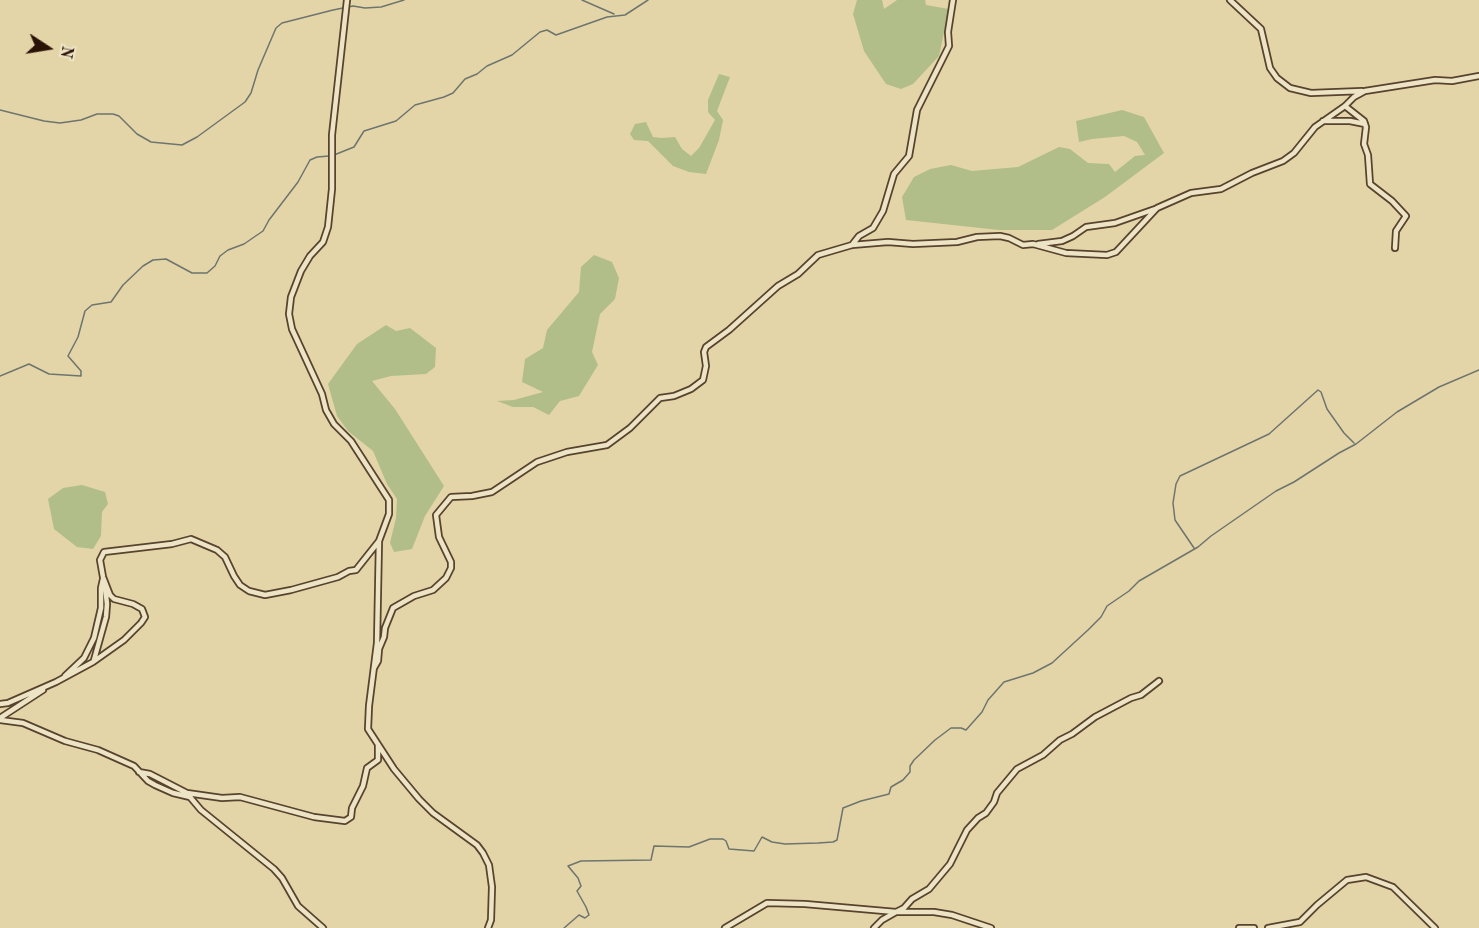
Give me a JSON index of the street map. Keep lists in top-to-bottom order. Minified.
{"north":"right"}
